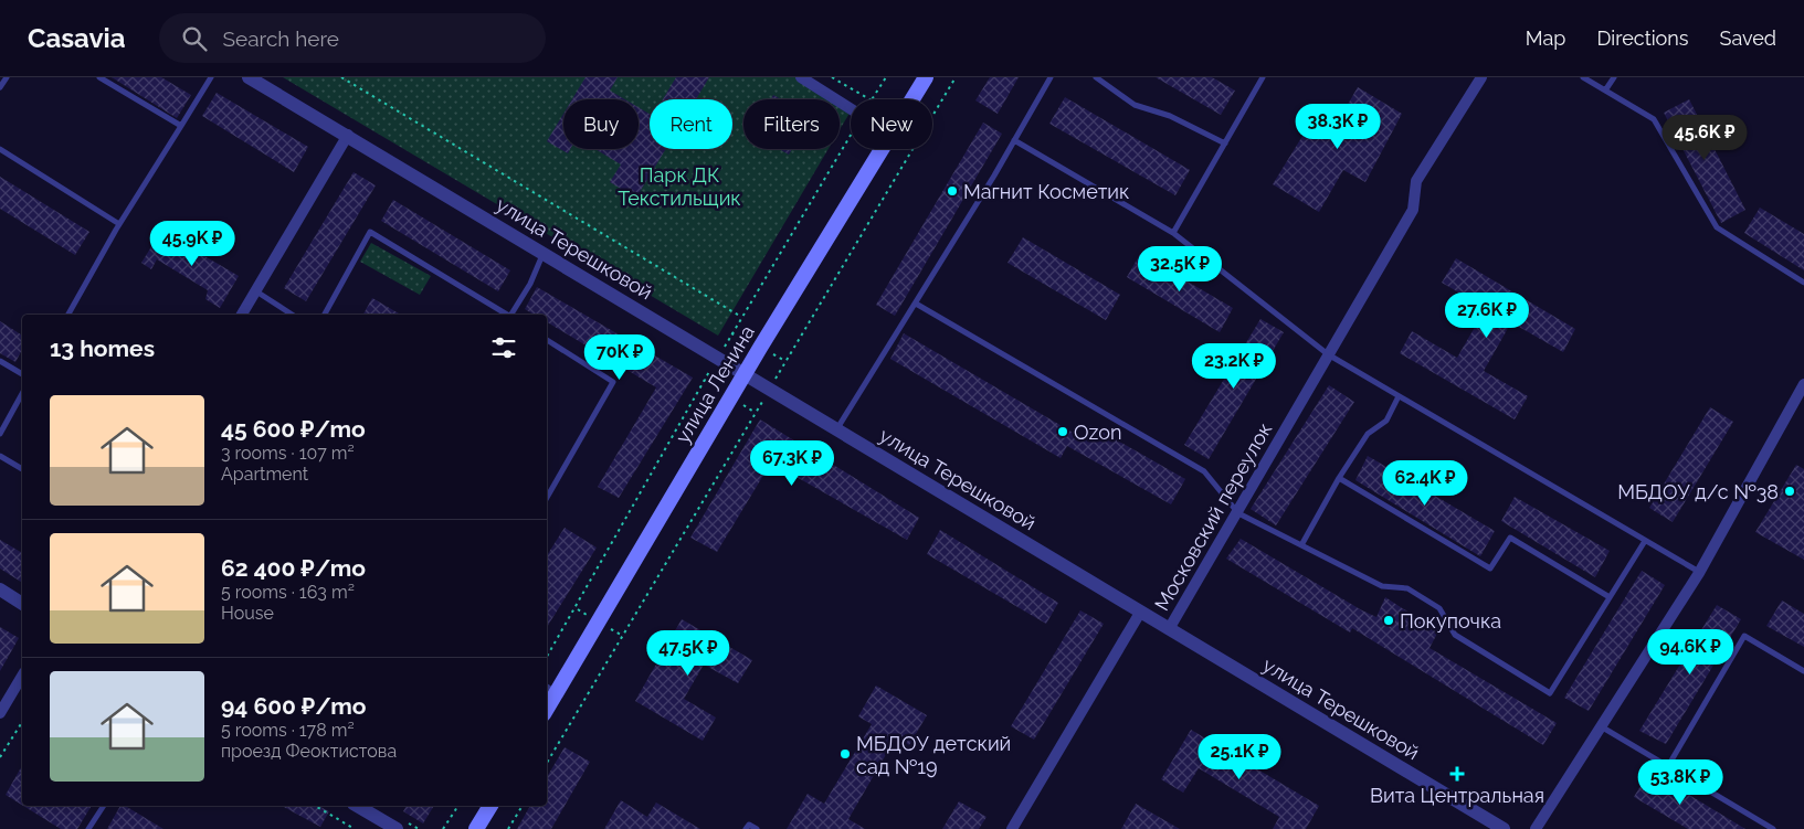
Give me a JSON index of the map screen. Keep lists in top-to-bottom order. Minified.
{"streets":{"main road":["улица Ленина"],"street":["улица Терешковой","Московский переулок"]},"crossings":[["улица Терешковой","улица Ленина"],["улица Терешковой","Московский переулок"]],"parks":["Парк ДК Текстильщик"],"places":{"other":["Магнит Косметик","Ozon","МБДОУ д/с №38","Покупочка","МБДОУ детский сад №19"],"health":["Вита Центральная"]},"page":{"header":"Casavia","search":"Search here","nav":["Map","Directions","Saved"],"chip":["Buy","Rent","Filters","New"],"price":["38.3K ₽","45.6K ₽","45.9K ₽","32.5K ₽","27.6K ₽","70K ₽","23.2K ₽","67.3K ₽","62.4K ₽","94.6K ₽","47.5K ₽","25.1K ₽","53.8K ₽"],"heading":"13 homes","list":[{"name":"45 600 ₽/mo","note":"3 rooms · 107 m² · Apartment"},{"name":"62 400 ₽/mo","note":"5 rooms · 163 m² · House"},{"name":"94 600 ₽/mo","note":"5 rooms · 178 m² · проезд Феоктистова"}]}}
